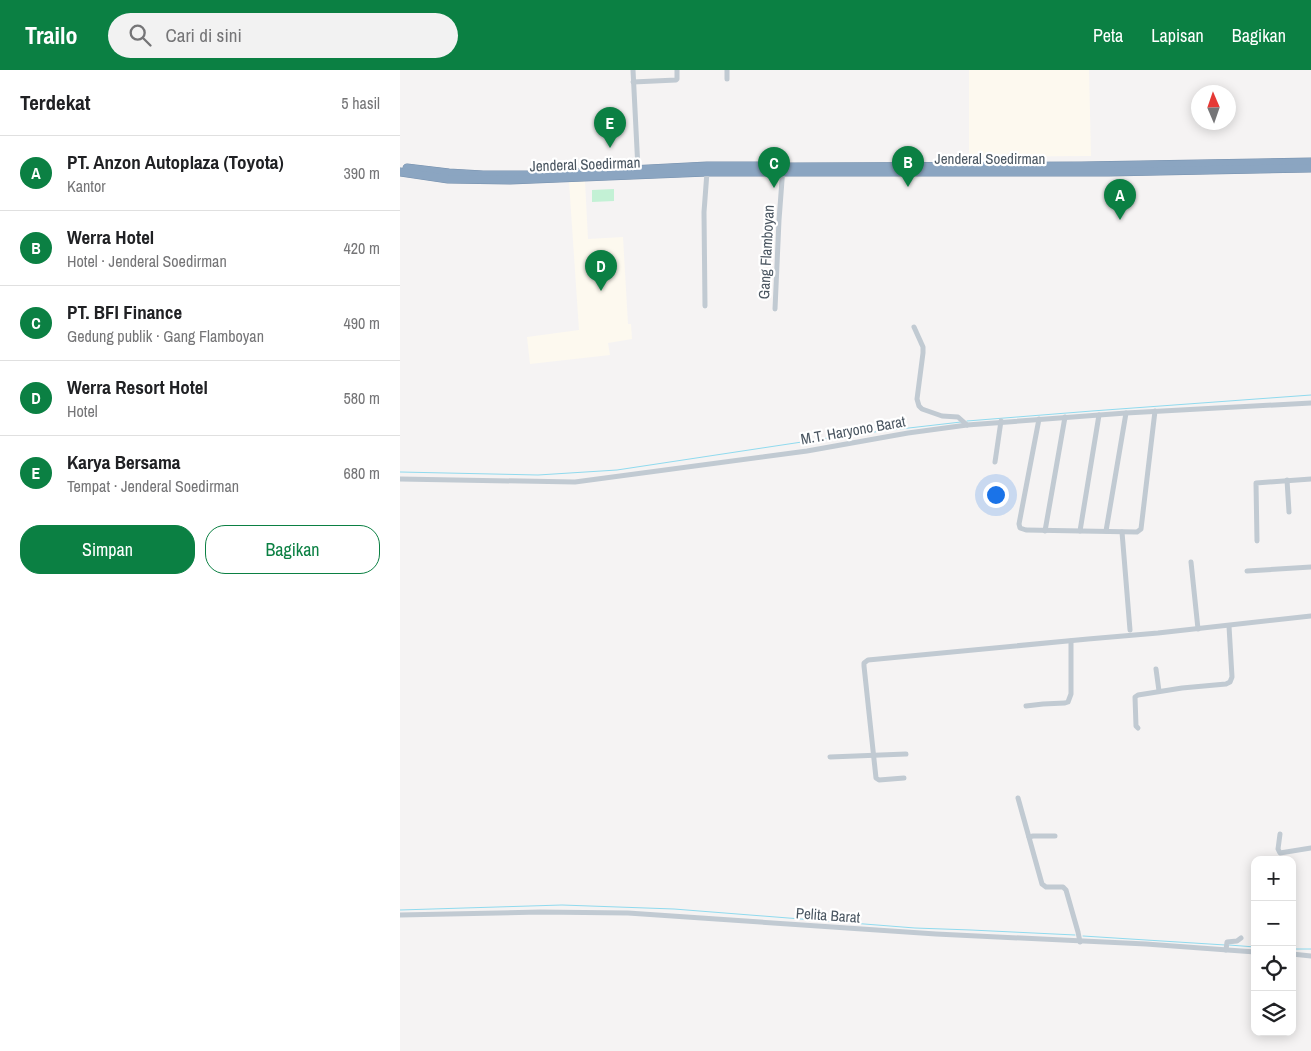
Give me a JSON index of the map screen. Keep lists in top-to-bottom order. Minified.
{"streets":{"highway":["Jenderal Soedirman"],"street":["Gang Flamboyan","M.T. Haryono Barat","Pelita Barat"]},"crossings":[["Jenderal Soedirman","Gang Flamboyan"]],"north":"top","page":{"header":"Trailo","search":"Cari di sini","nav":["Peta","Lapisan","Bagikan"],"heading":["Terdekat","5 hasil"],"pins":["E","B","C","A","D"],"list":[{"mark":"A","name":"PT. Anzon Autoplaza (Toyota)","note":"Kantor","value":"390 m"},{"mark":"B","name":"Werra Hotel","note":"Hotel · Jenderal Soedirman","value":"420 m"},{"mark":"C","name":"PT. BFI Finance","note":"Gedung publik · Gang Flamboyan","value":"490 m"},{"mark":"D","name":"Werra Resort Hotel","note":"Hotel","value":"580 m"},{"mark":"E","name":"Karya Bersama","note":"Tempat · Jenderal Soedirman","value":"680 m"}],"buttons":["Simpan","Bagikan"],"map_buttons":["+","−"]}}
